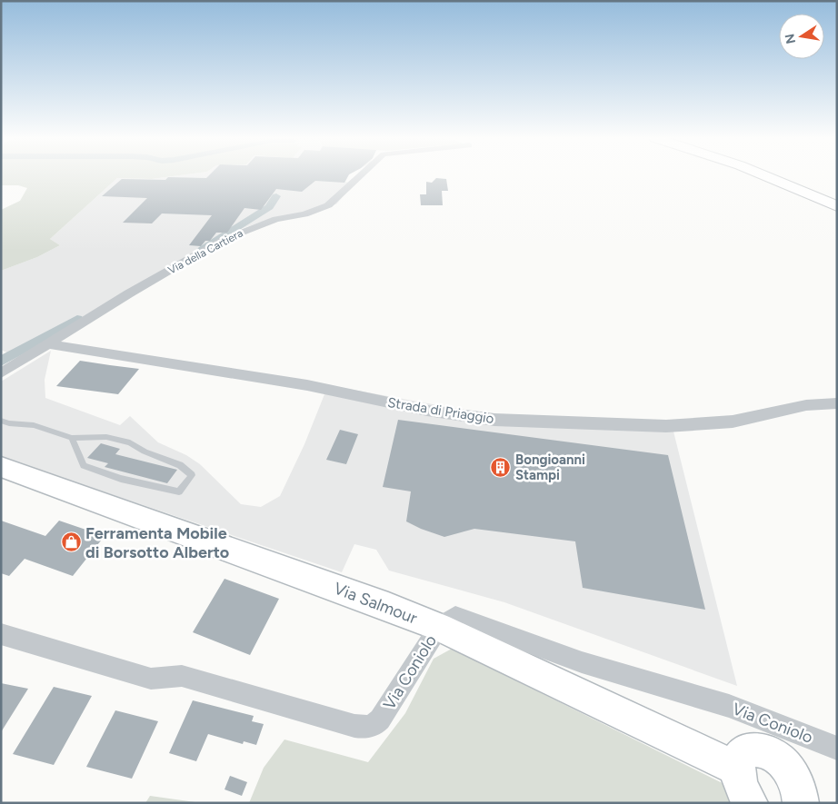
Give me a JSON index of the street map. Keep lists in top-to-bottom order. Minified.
{"streets":{"main road":["Via Salmour"],"street":["Via della Cartiera","Strada di Priaggio","Via Coniolo"]},"crossings":[["Via della Cartiera","Strada di Priaggio"],["Via Salmour","Via Coniolo"]],"places":{"building":["Bongioanni Stampi"],"shop":["Ferramenta Mobile di Borsotto Alberto"]},"north":"left"}
